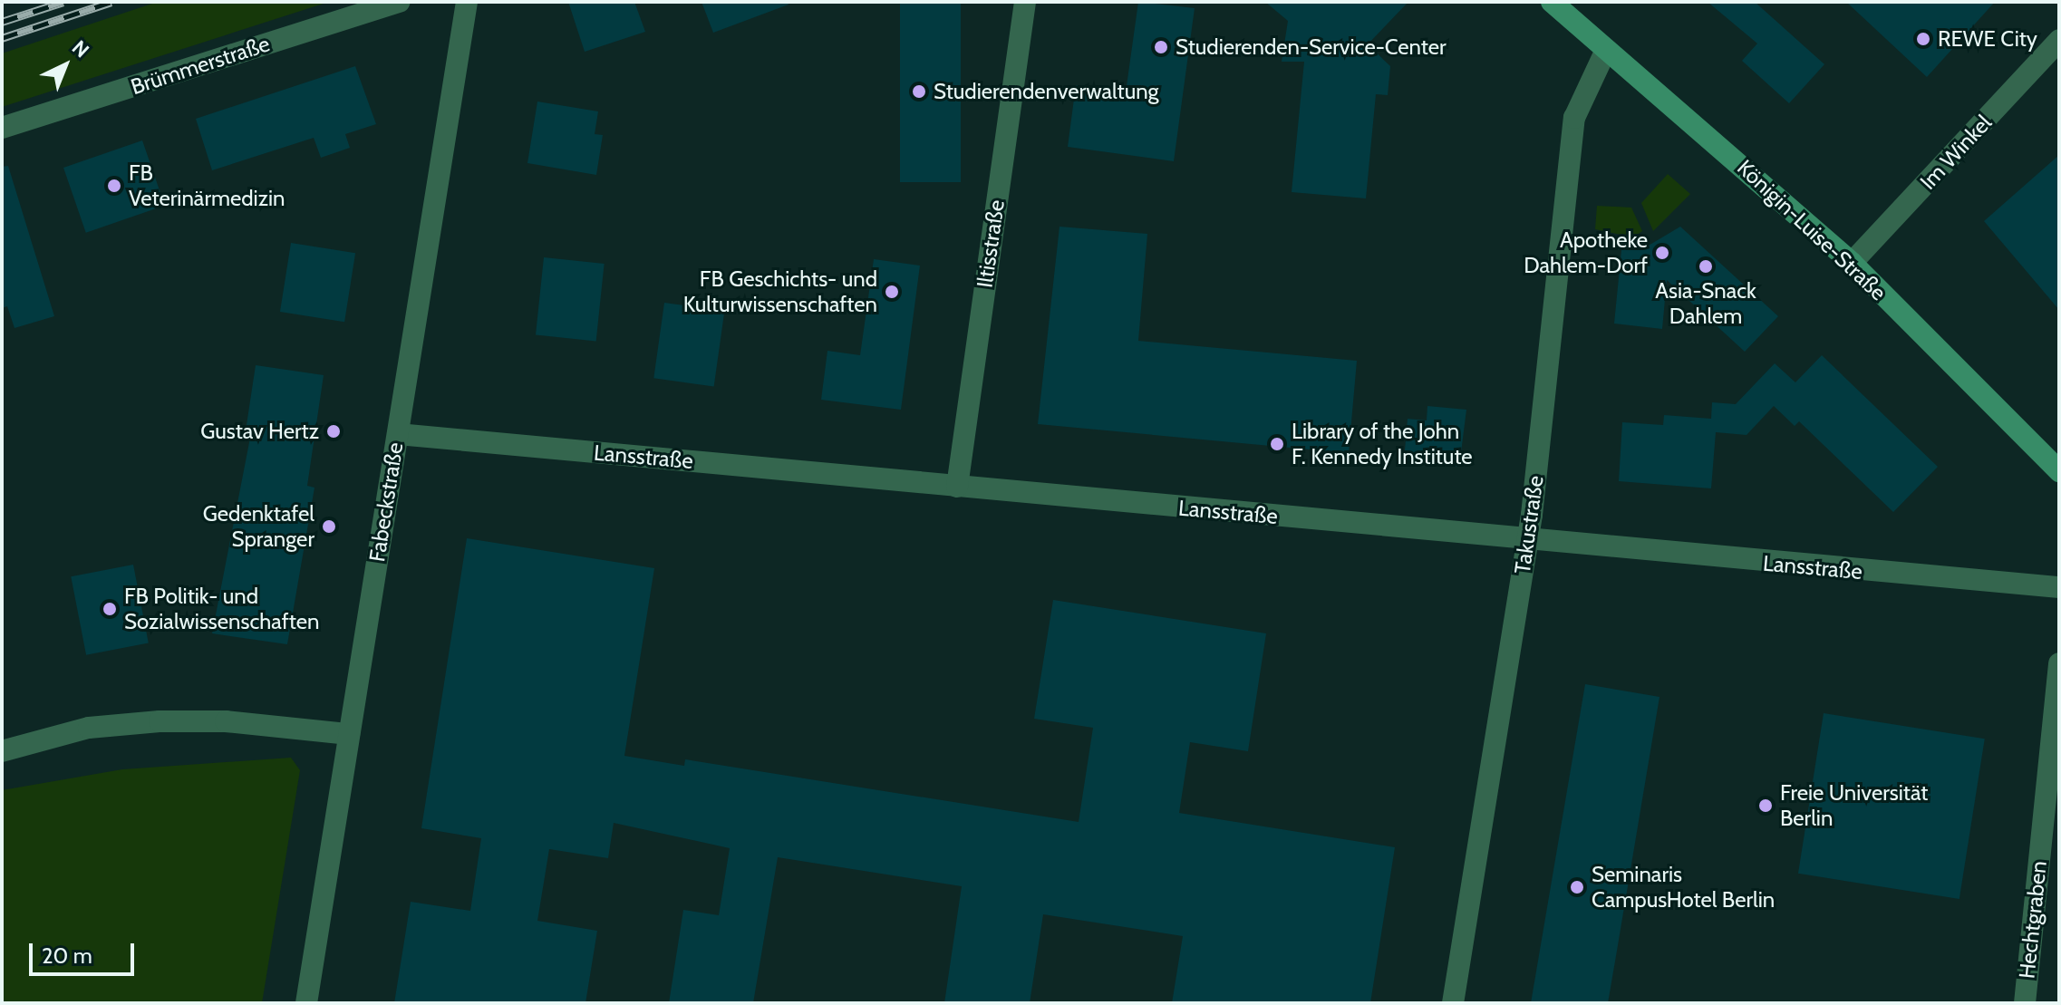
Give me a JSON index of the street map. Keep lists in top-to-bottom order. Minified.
{"streets":{"main road":["Königin-Luise-Straße"],"street":["Brümmerstraße","Im Winkel","Iltisstraße","Lansstraße","Fabeckstraße","Takustraße","Hechtgraben"]},"crossings":[["Im Winkel","Königin-Luise-Straße"],["Königin-Luise-Straße","Takustraße"],["Iltisstraße","Lansstraße"],["Lansstraße","Fabeckstraße"],["Lansstraße","Takustraße"]],"places":["REWE City","Studierenden-Service-Center","Studierendenverwaltung","FB Veterinärmedizin","Apotheke Dahlem-Dorf","Asia-Snack Dahlem","FB Geschichts- und Kulturwissenschaften","Gustav Hertz","Library of the John F. Kennedy Institute","Gedenktafel Spranger","FB Politik- und Sozialwissenschaften","Freie Universität Berlin","Seminaris CampusHotel Berlin"],"scale_bar":"20 m","north":"top right"}
